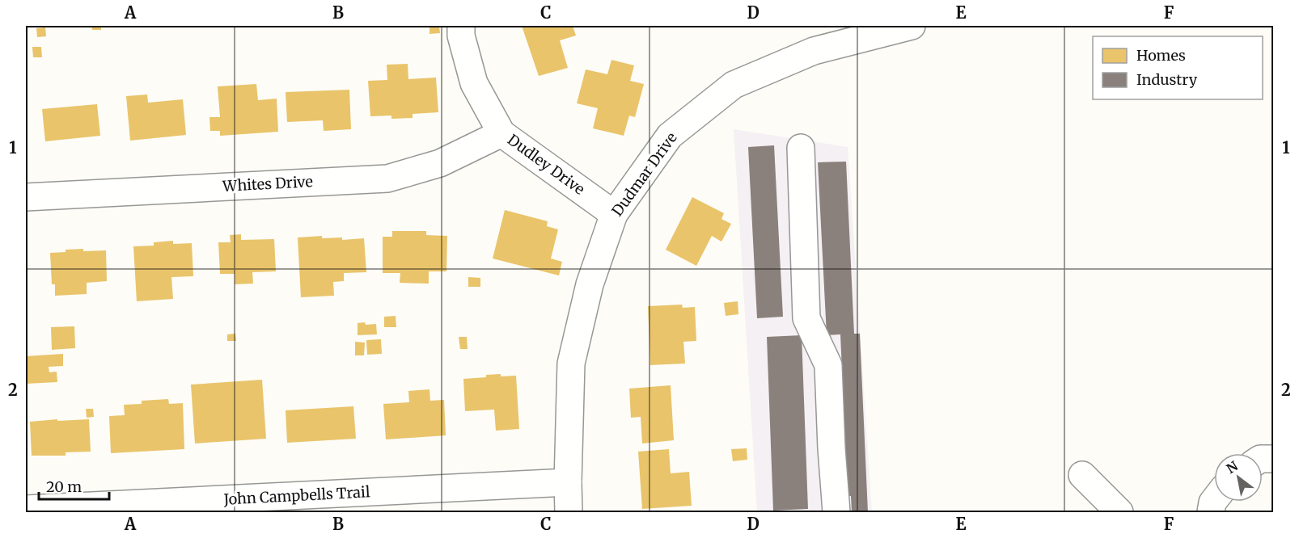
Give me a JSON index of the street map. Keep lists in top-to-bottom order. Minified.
{"streets":{"street":["Dudley Drive","Dudmar Drive","Whites Drive","John Campbells Trail"]},"crossings":[["Dudley Drive","Dudmar Drive"],["Dudley Drive","Whites Drive"],["Dudmar Drive","John Campbells Trail"]],"legend":["Homes","Industry"],"scale_bar":"20 m","north":"top left","grid":{"columns":["A","B","C","D","E","F"],"rows":["1","2"]}}
